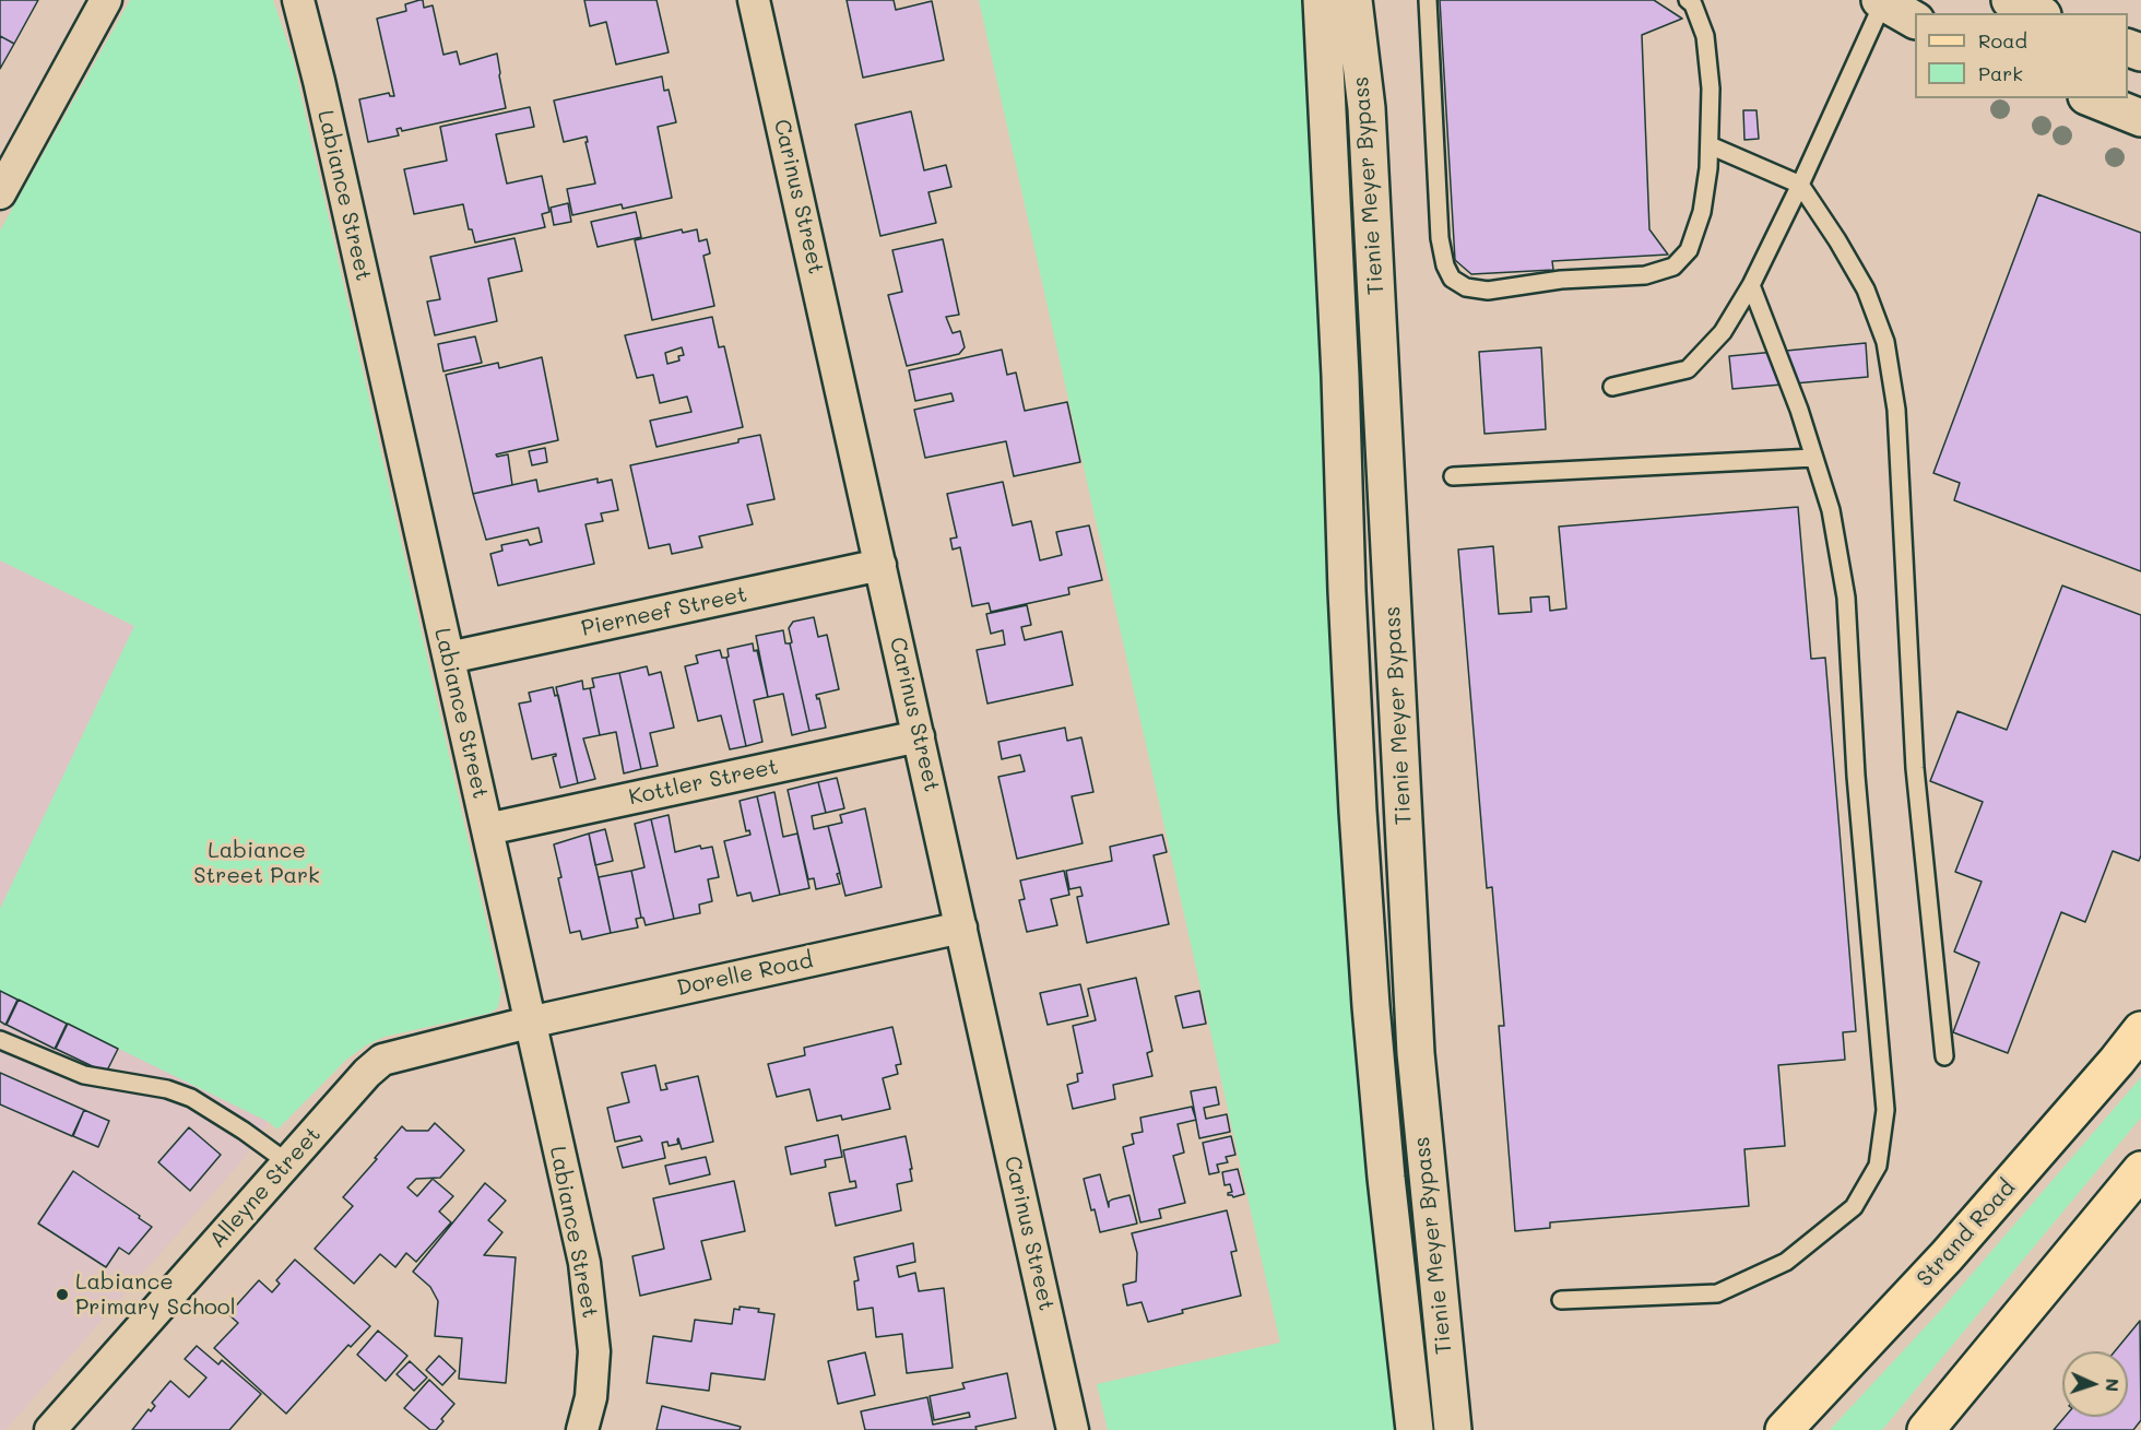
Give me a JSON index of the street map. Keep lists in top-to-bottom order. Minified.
{"streets":{"main road":["Strand Road"],"street":["Tienie Meyer Bypass","Labiance Street","Carinus Street","Pierneef Street","Kottler Street","Dorelle Road","Alleyne Street"]},"crossings":[["Labiance Street","Pierneef Street"],["Labiance Street","Kottler Street"],["Labiance Street","Dorelle Road"],["Labiance Street","Alleyne Street"],["Carinus Street","Pierneef Street"],["Carinus Street","Kottler Street"],["Carinus Street","Dorelle Road"],["Dorelle Road","Alleyne Street"]],"parks":["Labiance Street Park"],"places":["Labiance Primary School"],"legend":["Road","Park"],"north":"right"}
